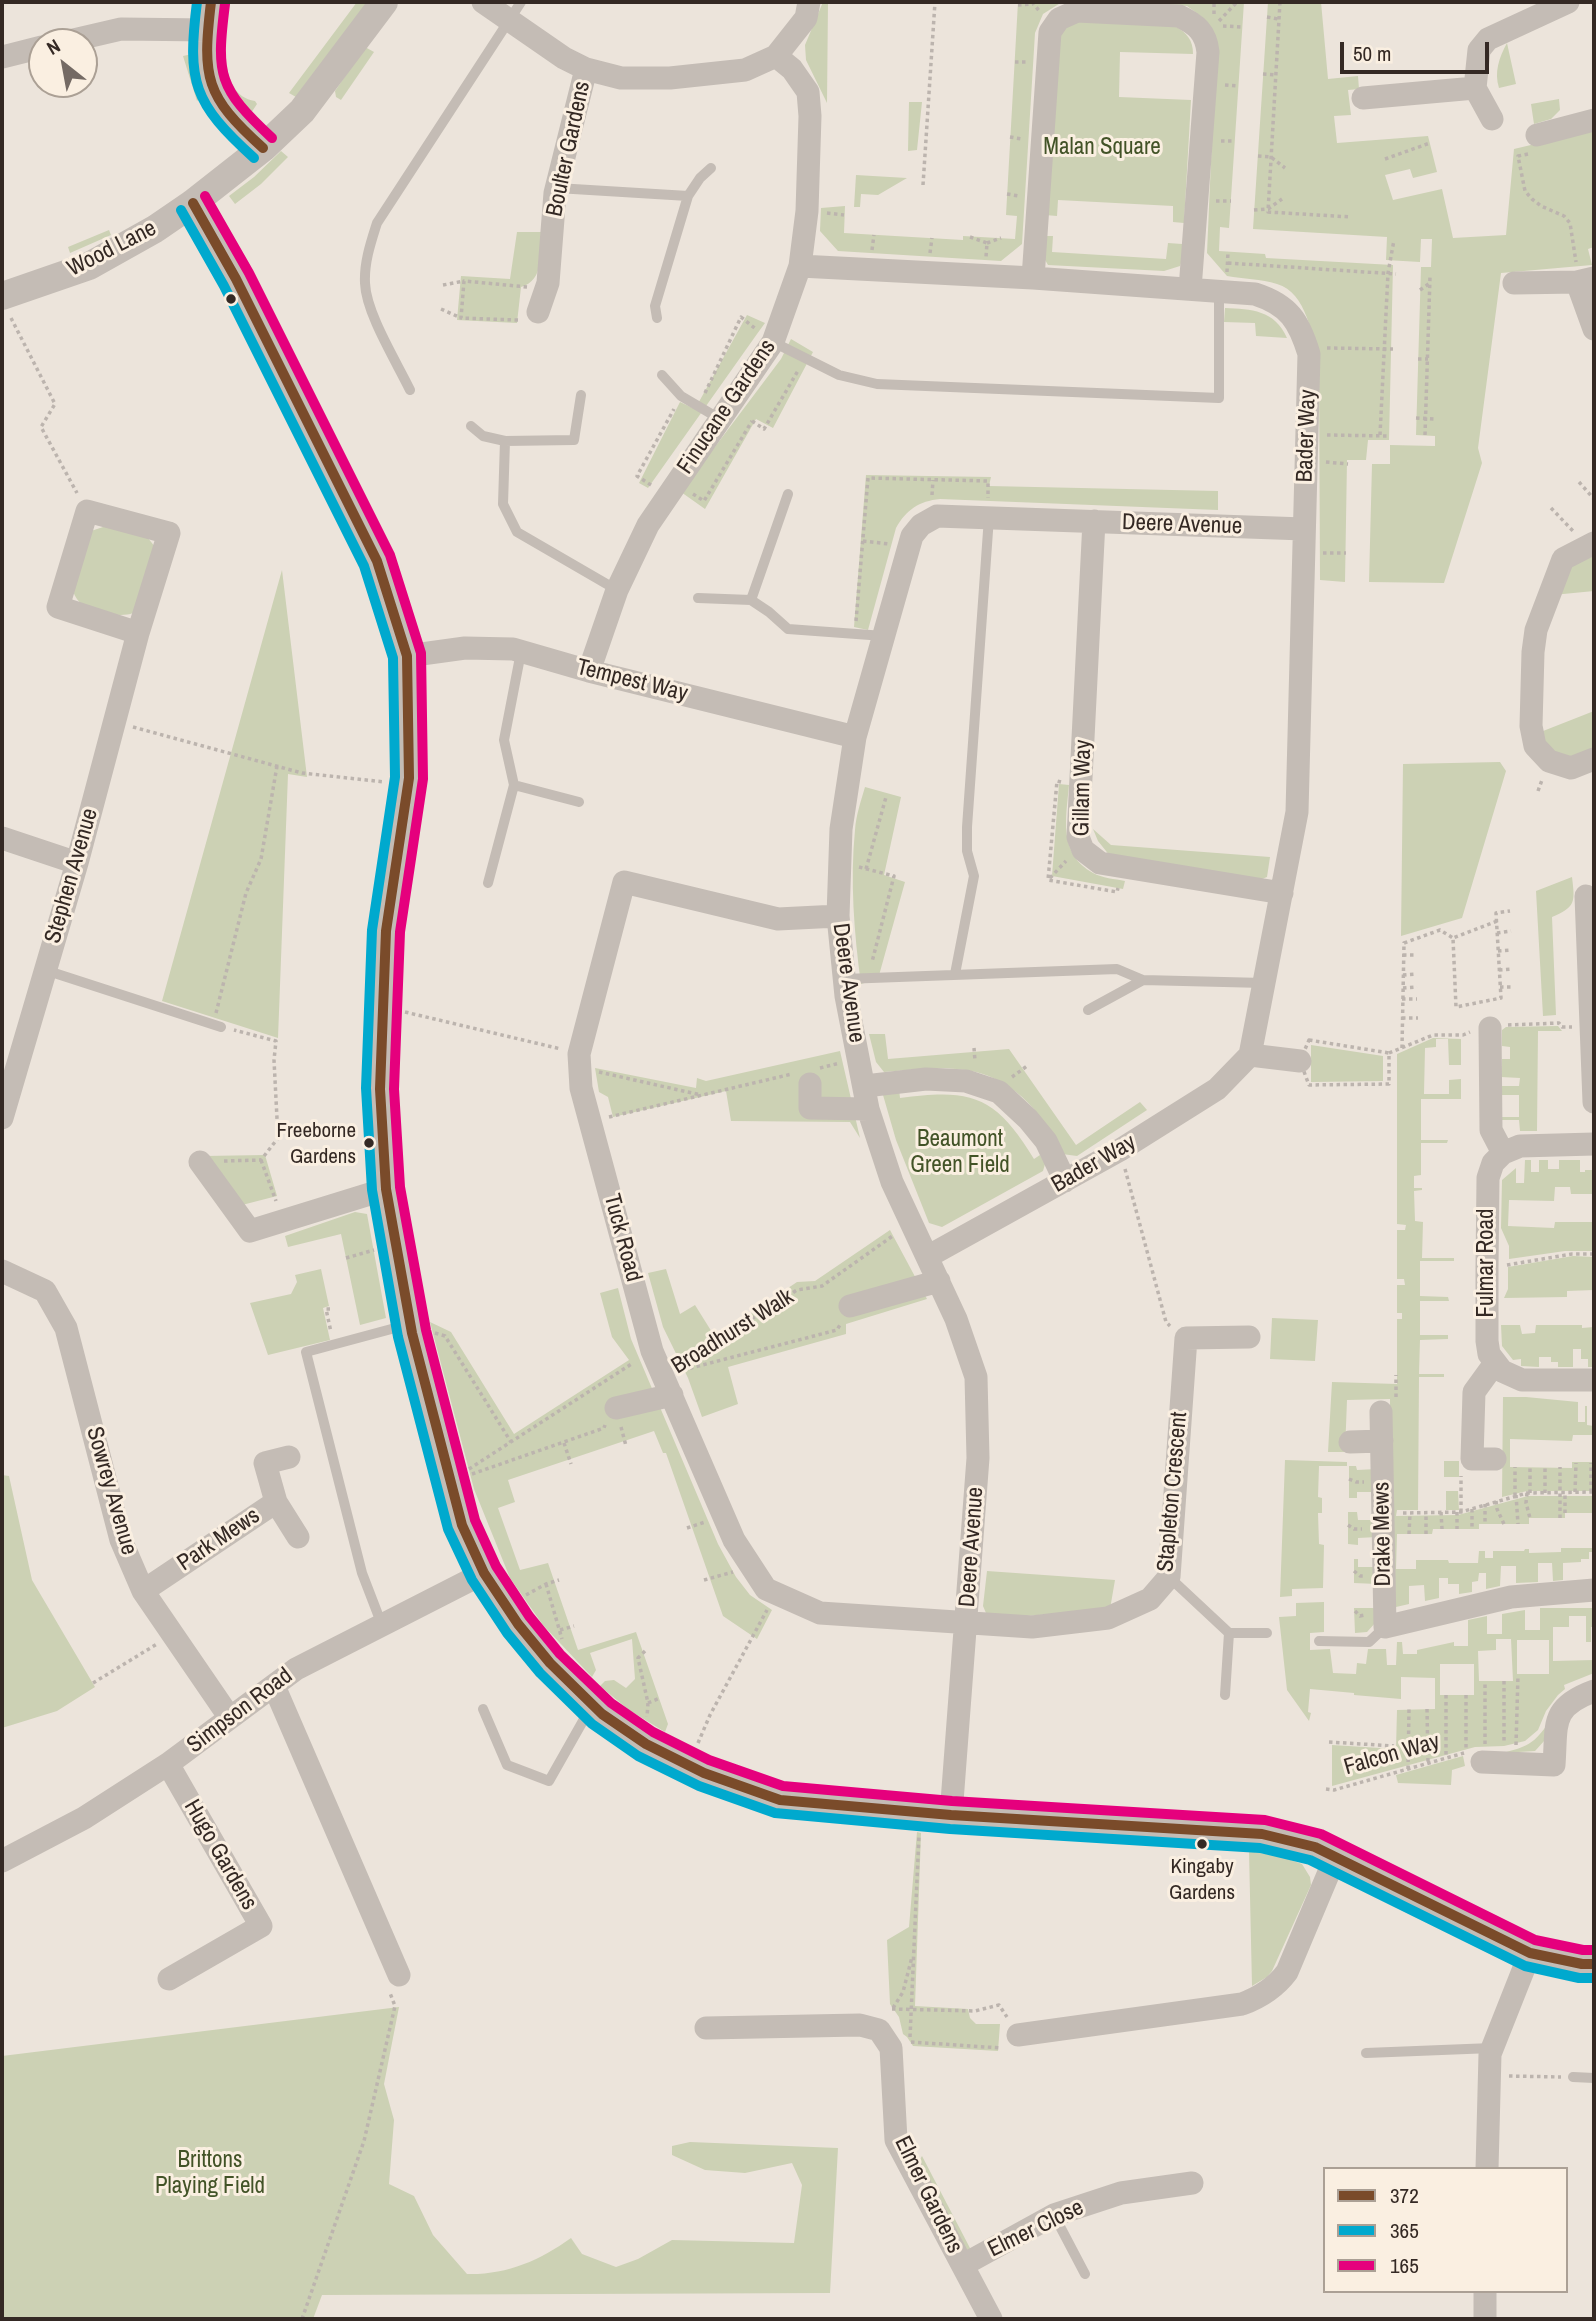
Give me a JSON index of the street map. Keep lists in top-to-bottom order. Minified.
{"streets":{"street":["Boulter Gardens","Wood Lane","Finucane Gardens","Bader Way","Deere Avenue","Tempest Way","Gillam Way","Stephen Avenue","Tuck Road","Fulmar Road","Broadhurst Walk","Sowrey Avenue","Stapleton Crescent","Drake Mews","Park Mews","Simpson Road","Hugo Gardens","Elmer Gardens","Elmer Close"],"path":["Falcon Way"]},"crossings":[["Finucane Gardens","Bader Way"],["Finucane Gardens","Tempest Way"],["Bader Way","Deere Avenue"],["Bader Way","Gillam Way"],["Deere Avenue","Tempest Way"],["Deere Avenue","Gillam Way"],["Deere Avenue","Tuck Road"],["Deere Avenue","Broadhurst Walk"],["Deere Avenue","Stapleton Crescent"],["Tuck Road","Broadhurst Walk"],["Tuck Road","Stapleton Crescent"],["Sowrey Avenue","Park Mews"],["Sowrey Avenue","Simpson Road"],["Simpson Road","Hugo Gardens"],["Elmer Gardens","Elmer Close"]],"parks":["Malan Square","Beaumont Green Field","Brittons Playing Field"],"places":["Freeborne Gardens","Kingaby Gardens"],"lines":["transit line 372","transit line 365","transit line 165"],"legend":["372","365","165"],"scale_bar":"50 m","north":"top left"}
